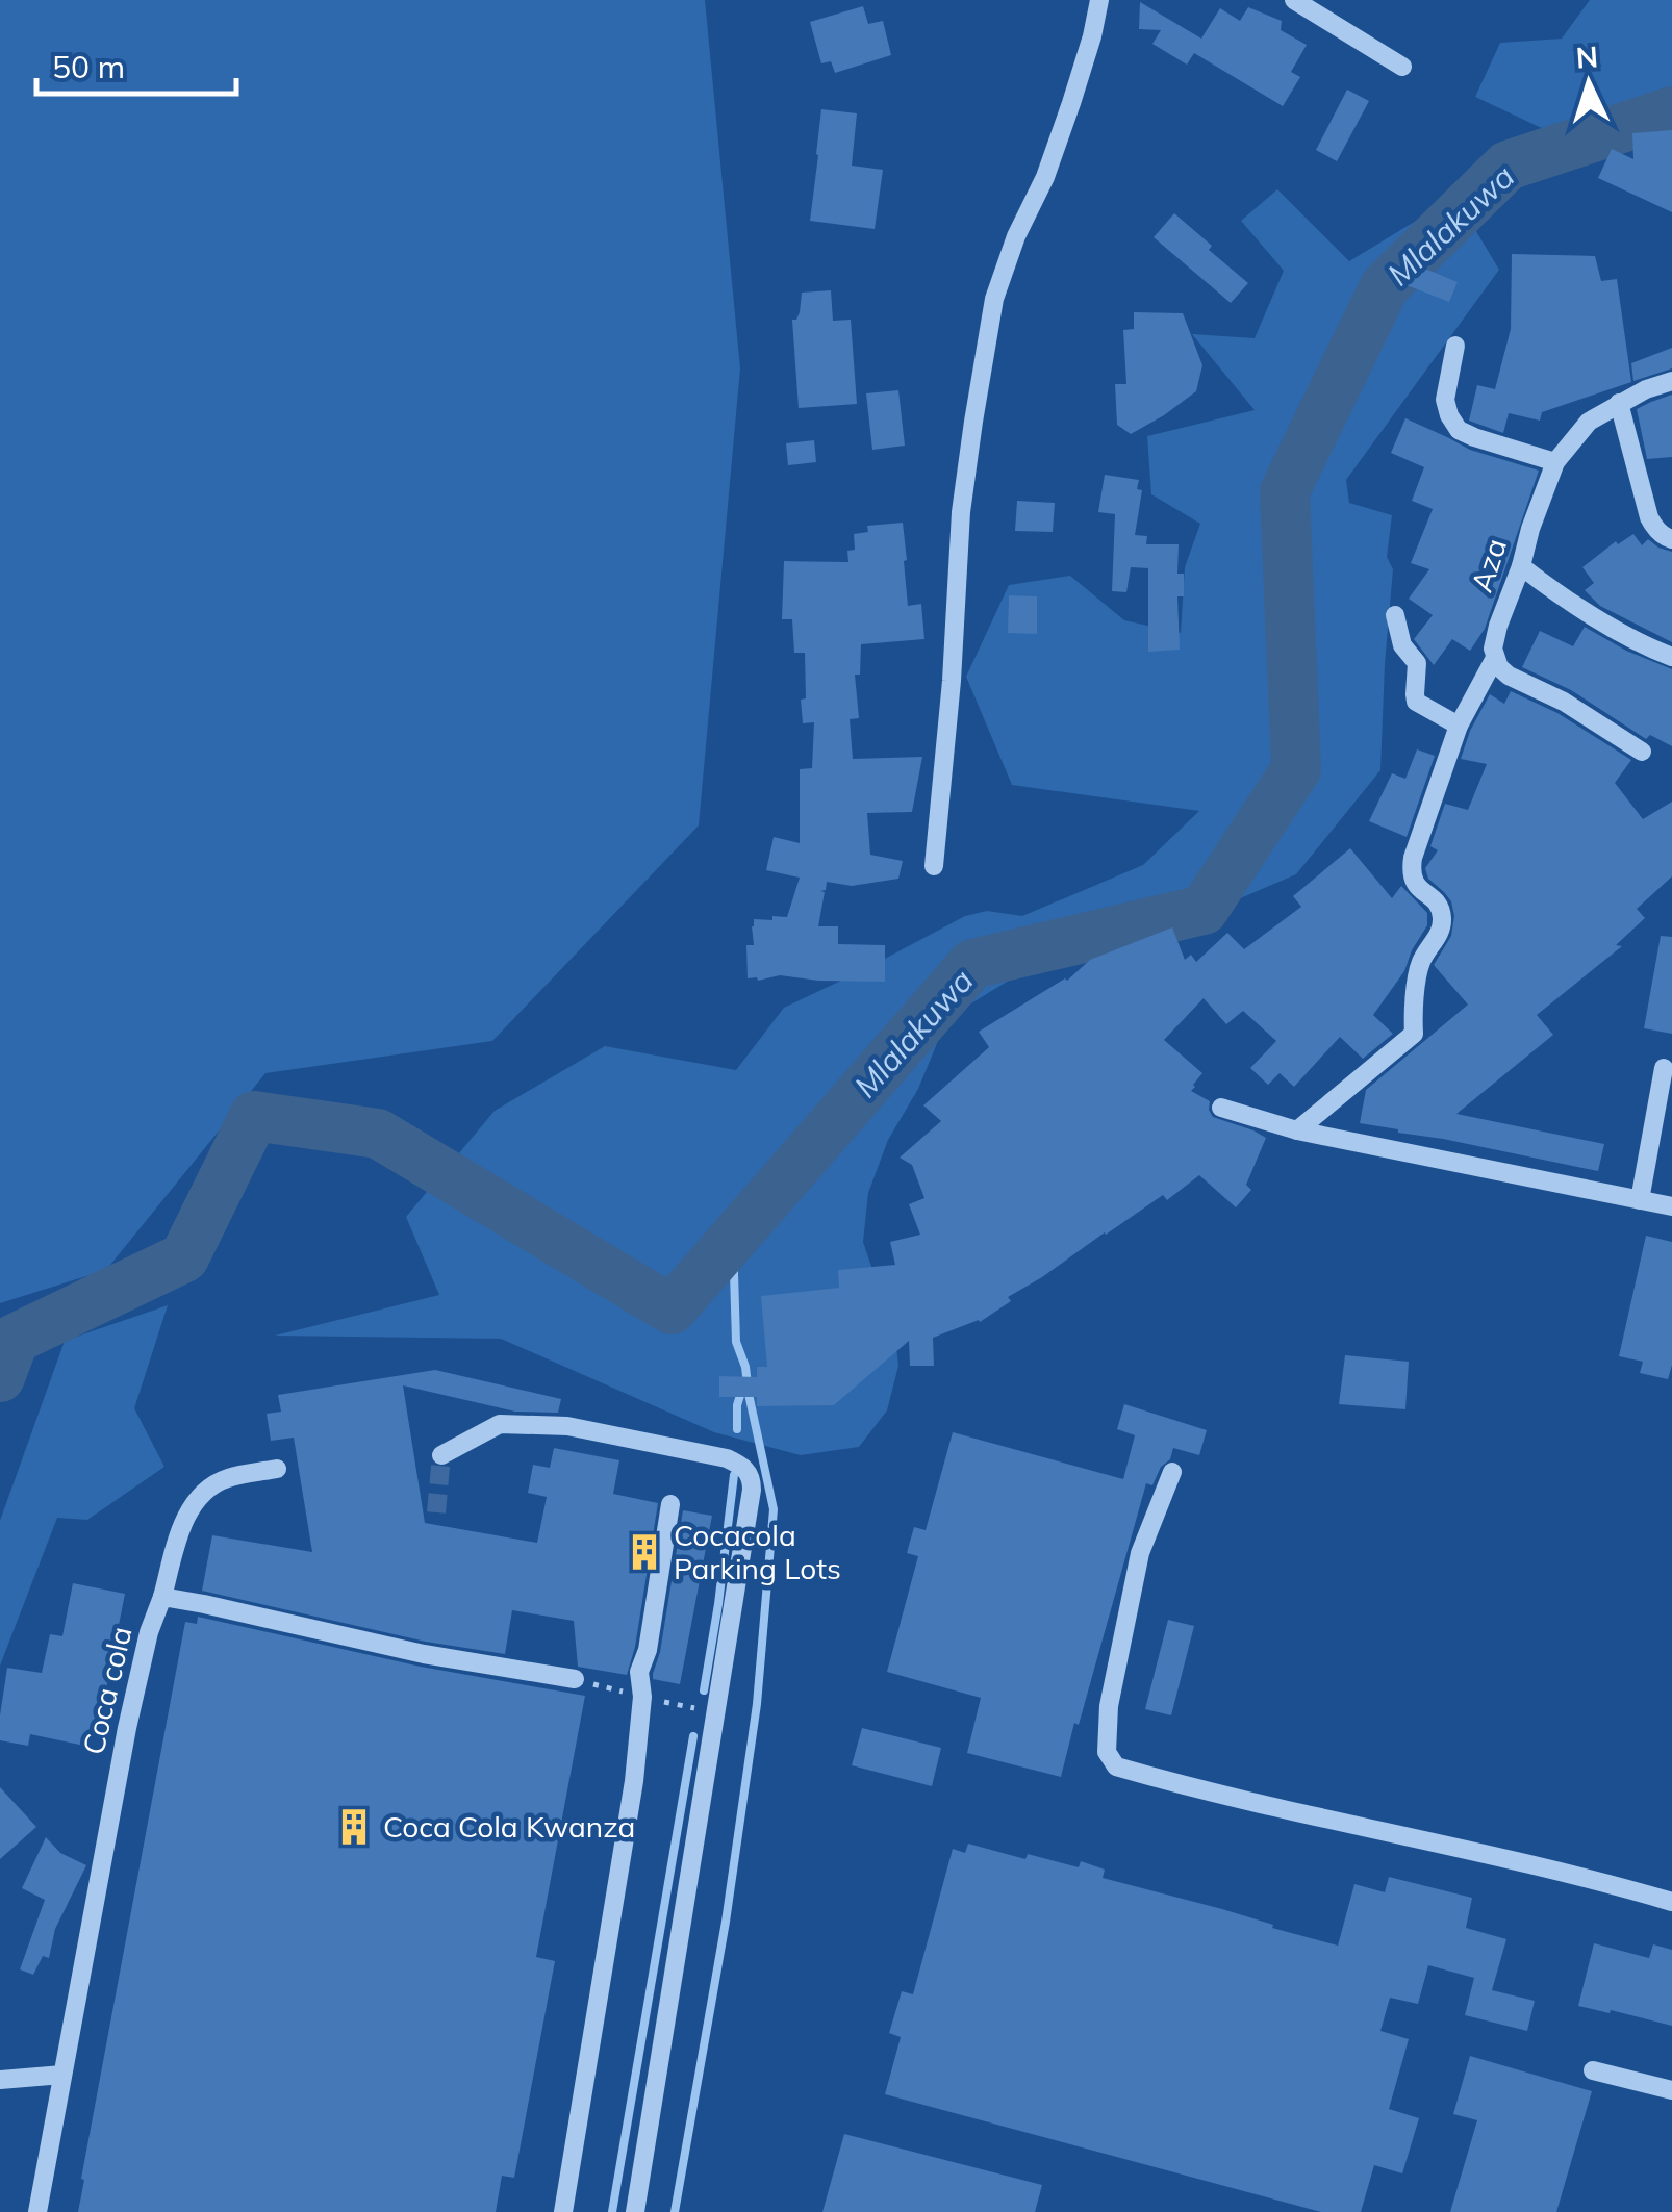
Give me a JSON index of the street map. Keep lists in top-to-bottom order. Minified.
{"streets":{"street":["Aza","Coca cola"]},"water":["Mlalakuwa"],"places":{"building":["Cocacola Parking Lots","Coca Cola Kwanza"]},"scale_bar":"50 m","north":"top"}
